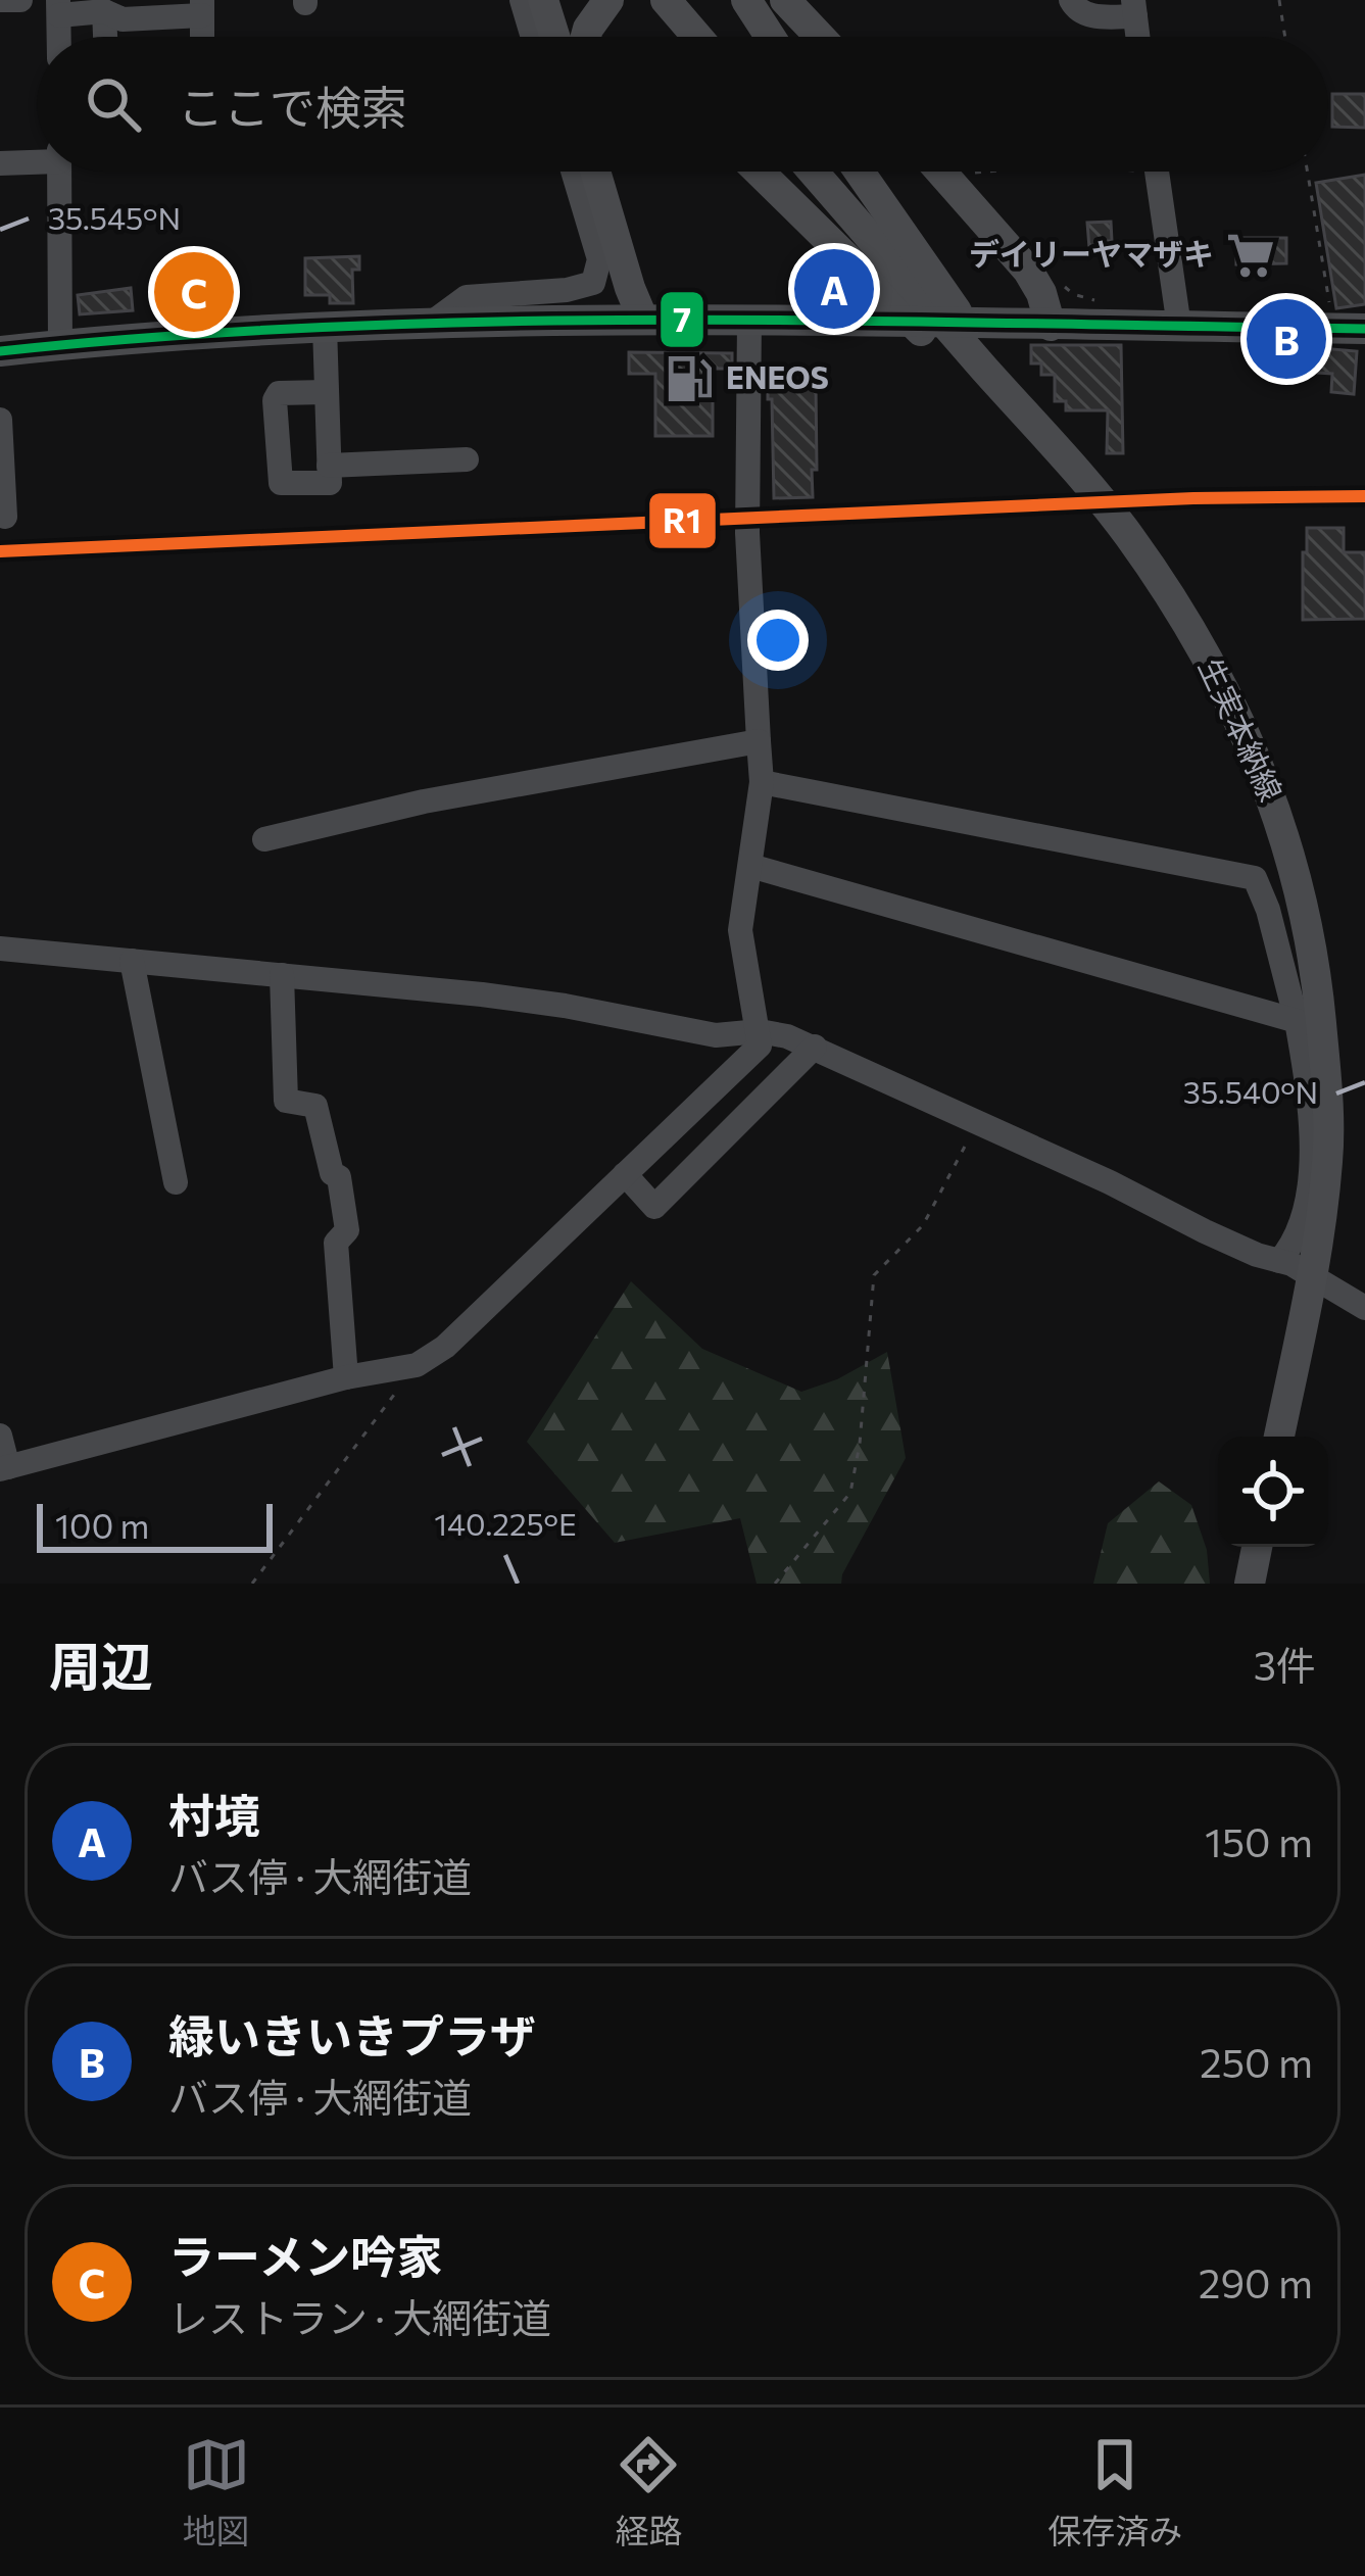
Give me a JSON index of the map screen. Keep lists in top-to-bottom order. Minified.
{"streets":{"main road":["生実本納線"]},"places":{"supermarket":["デイリーヤマザキ"],"fuel station":["ENEOS"]},"lines":["transit line 7","transit line R1"],"scale_bar":"100 m","page":{"search":"ここで検索","pins":["A","C","B"],"scale":"100 m","heading":["周辺","3件"],"list":[{"mark":"A","name":"村境","note":"バス停 · 大網街道","value":"150 m"},{"mark":"B","name":"緑いきいきプラザ","note":"バス停 · 大網街道","value":"250 m"},{"mark":"C","name":"ラーメン吟家","note":"レストラン · 大網街道","value":"290 m"}],"nav":["地図","経路","保存済み"]},"coordinates":["35.545°N","35.540°N","140.225°E"]}
